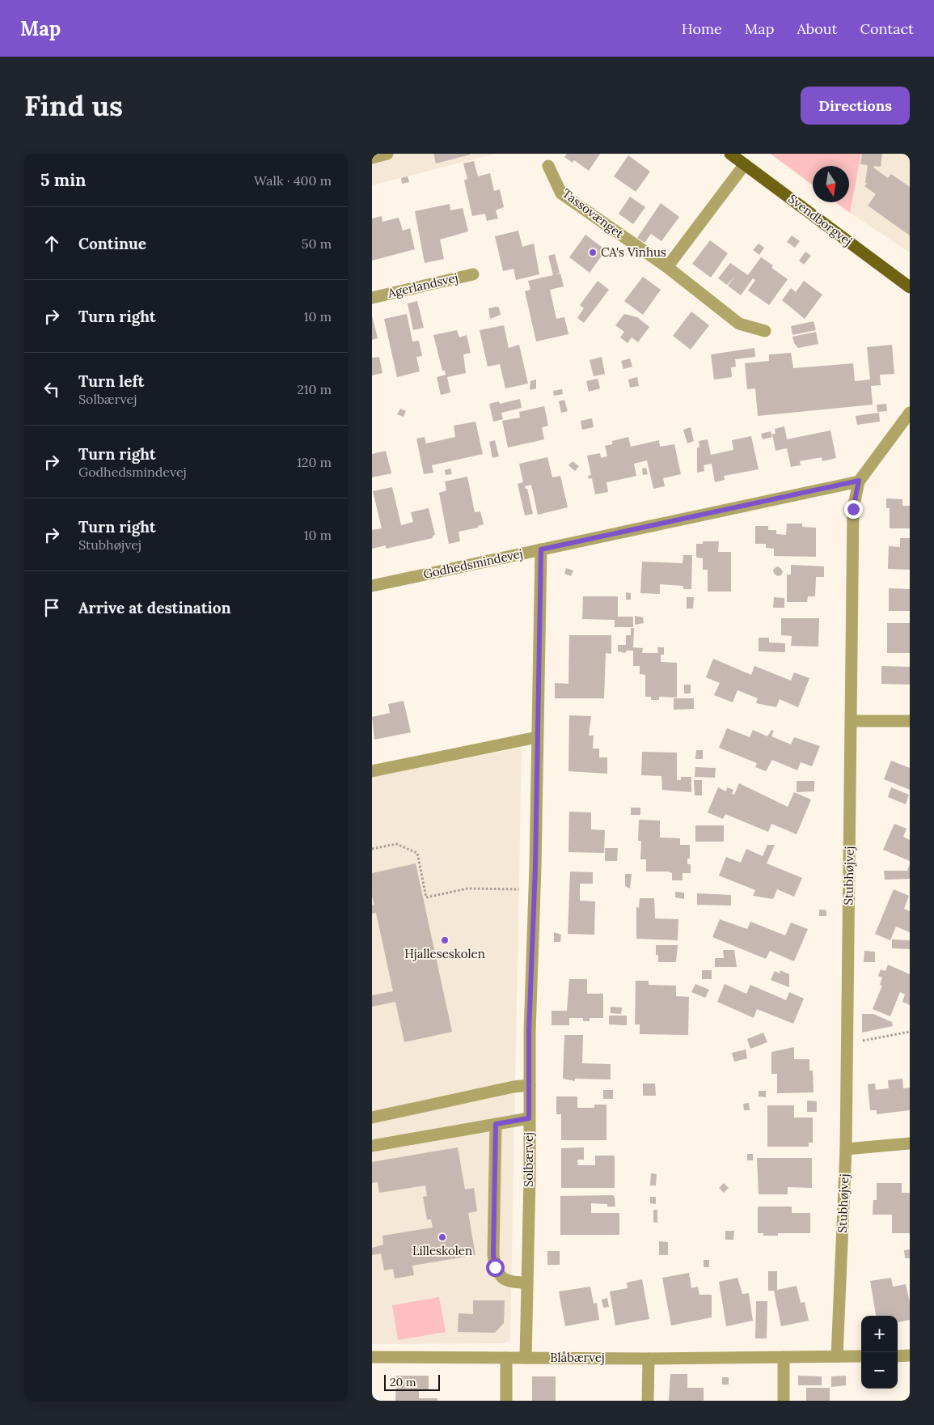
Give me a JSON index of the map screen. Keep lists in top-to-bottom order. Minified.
{"streets":{"main road":["Svendborgvej"],"street":["Tassovænget","Agerlandsvej","Godhedsmindevej","Stubhøjvej","Solbærvej","Blåbærvej"]},"crossings":[["Godhedsmindevej","Stubhøjvej"],["Godhedsmindevej","Solbærvej"],["Stubhøjvej","Blåbærvej"],["Solbærvej","Blåbærvej"]],"places":["CA's Vinhus","Hjalleseskolen","Lilleskolen"],"scale_bar":"20 m","north":"bottom","page":{"header":"Map","nav":["Home","Map","About","Contact"],"buttons":"Directions","title":"Find us","heading":["5 min","Walk · 400 m"],"list":[["Continue","50 m"],["Turn right","10 m"],["Turn left","Solbærvej","210 m"],["Turn right","Godhedsmindevej","120 m"],["Turn right","Stubhøjvej","10 m"],"Arrive at destination"],"map_buttons":["+","−"],"scale":"20 m"}}
